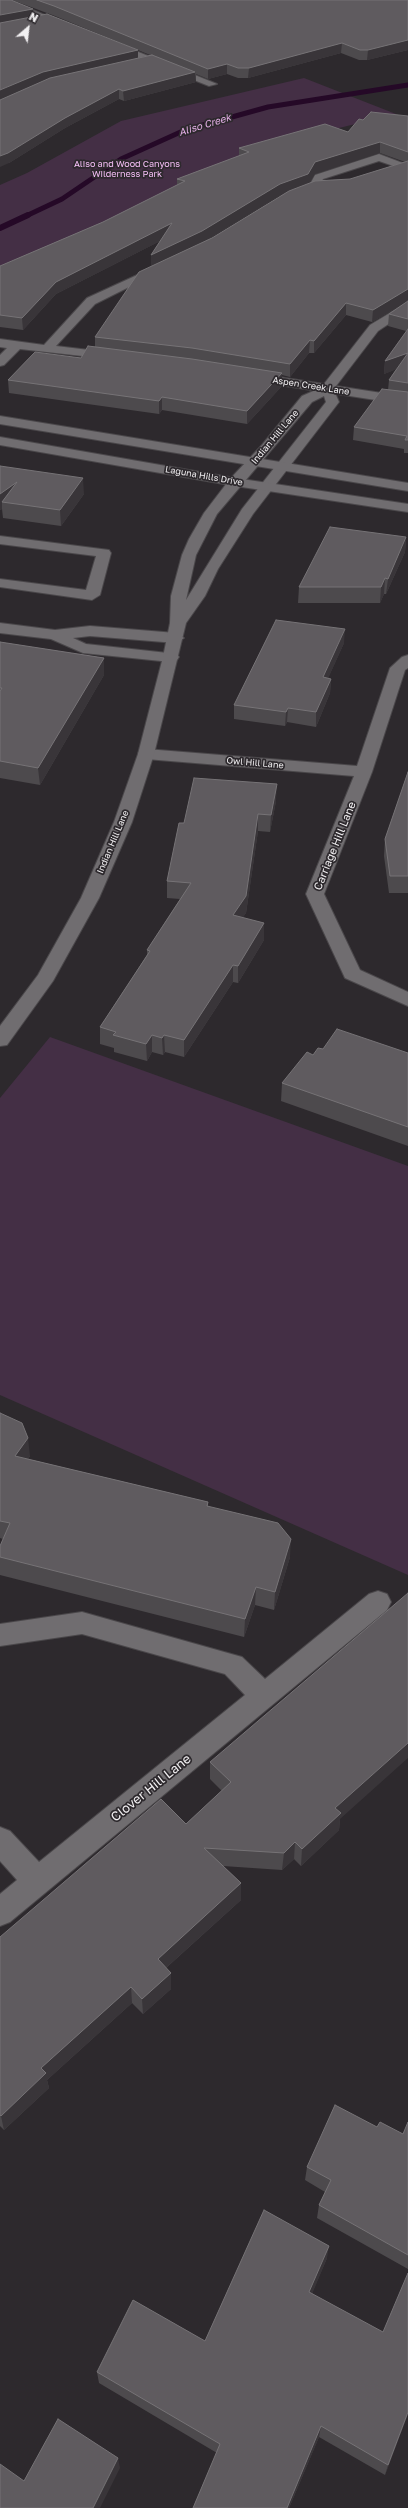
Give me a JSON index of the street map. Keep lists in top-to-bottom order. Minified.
{"streets":{"street":["Aspen Creek Lane","Indian Hill Lane","Laguna Hills Drive","Owl Hill Lane","Carriage Hill Lane","Clover Hill Lane"]},"crossings":[["Aspen Creek Lane","Indian Hill Lane"],["Indian Hill Lane","Laguna Hills Drive"],["Indian Hill Lane","Owl Hill Lane"],["Owl Hill Lane","Carriage Hill Lane"]],"water":["Aliso Creek"],"parks":["Aliso and Wood Canyons Wilderness Park"],"north":"top right"}
